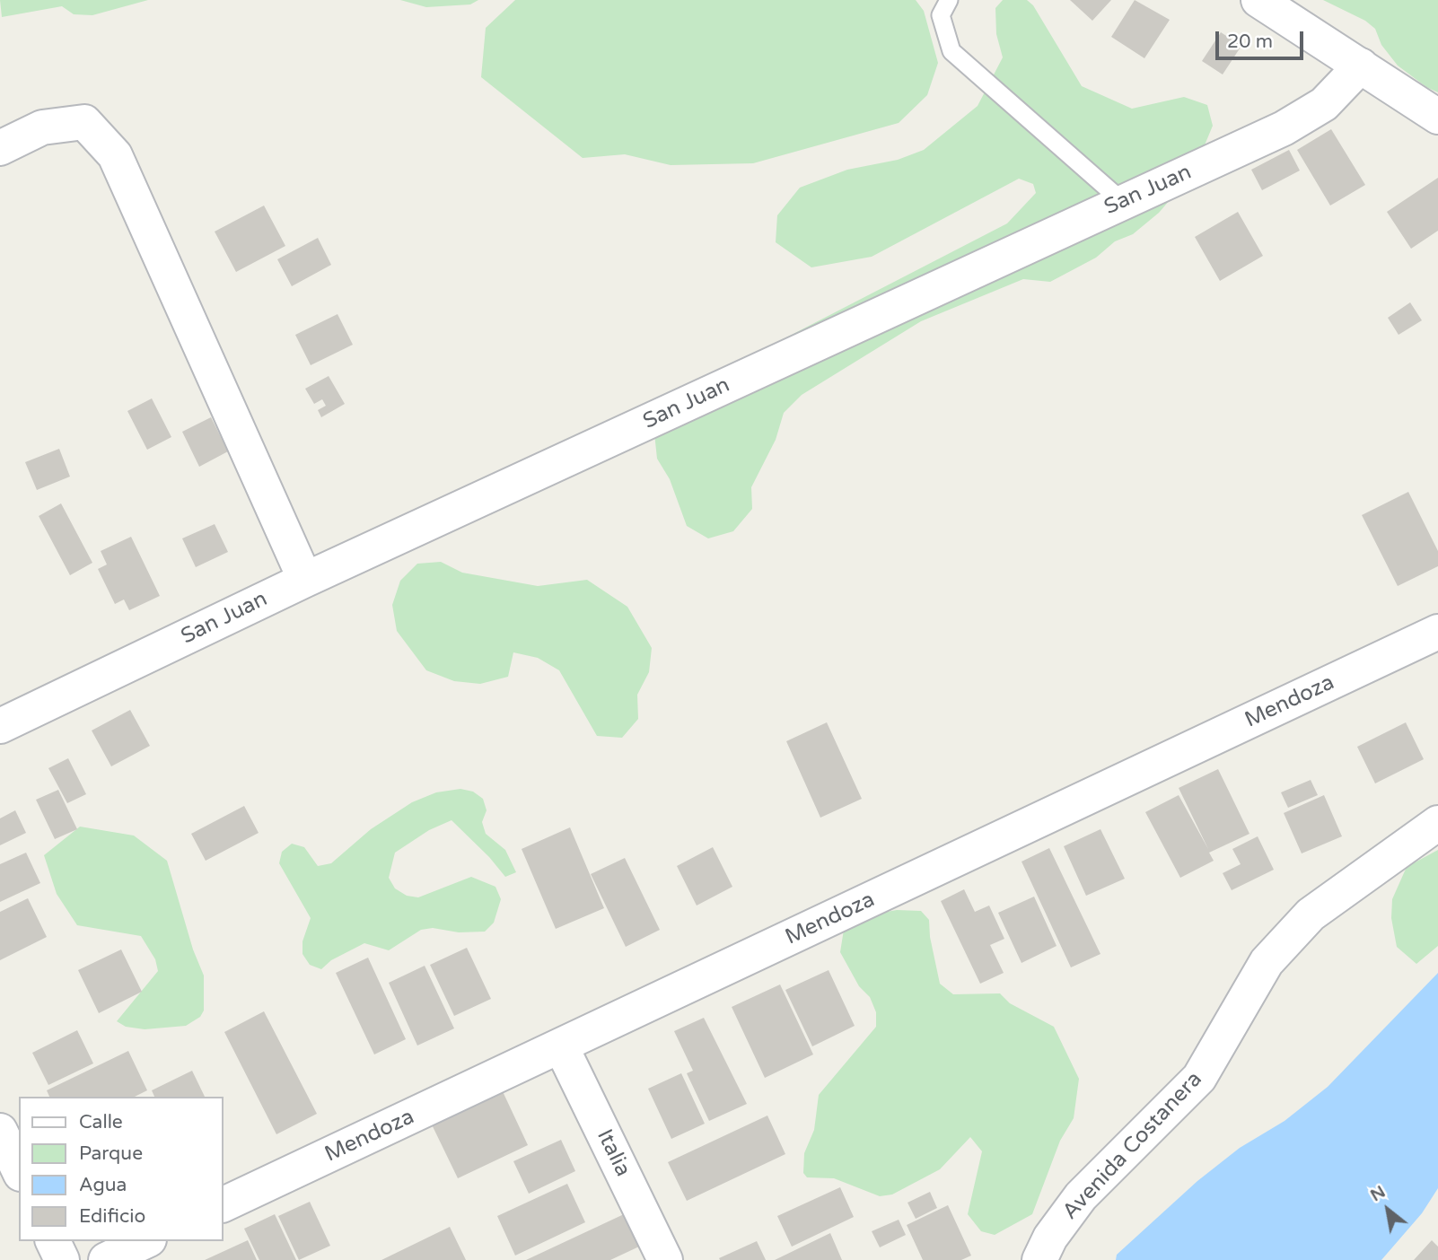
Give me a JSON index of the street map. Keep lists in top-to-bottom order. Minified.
{"streets":{"street":["San Juan","Mendoza","Avenida Costanera","Italia"]},"crossings":[["Mendoza","Italia"]],"legend":["Calle","Parque","Agua","Edificio"],"scale_bar":"20 m","north":"top left"}
